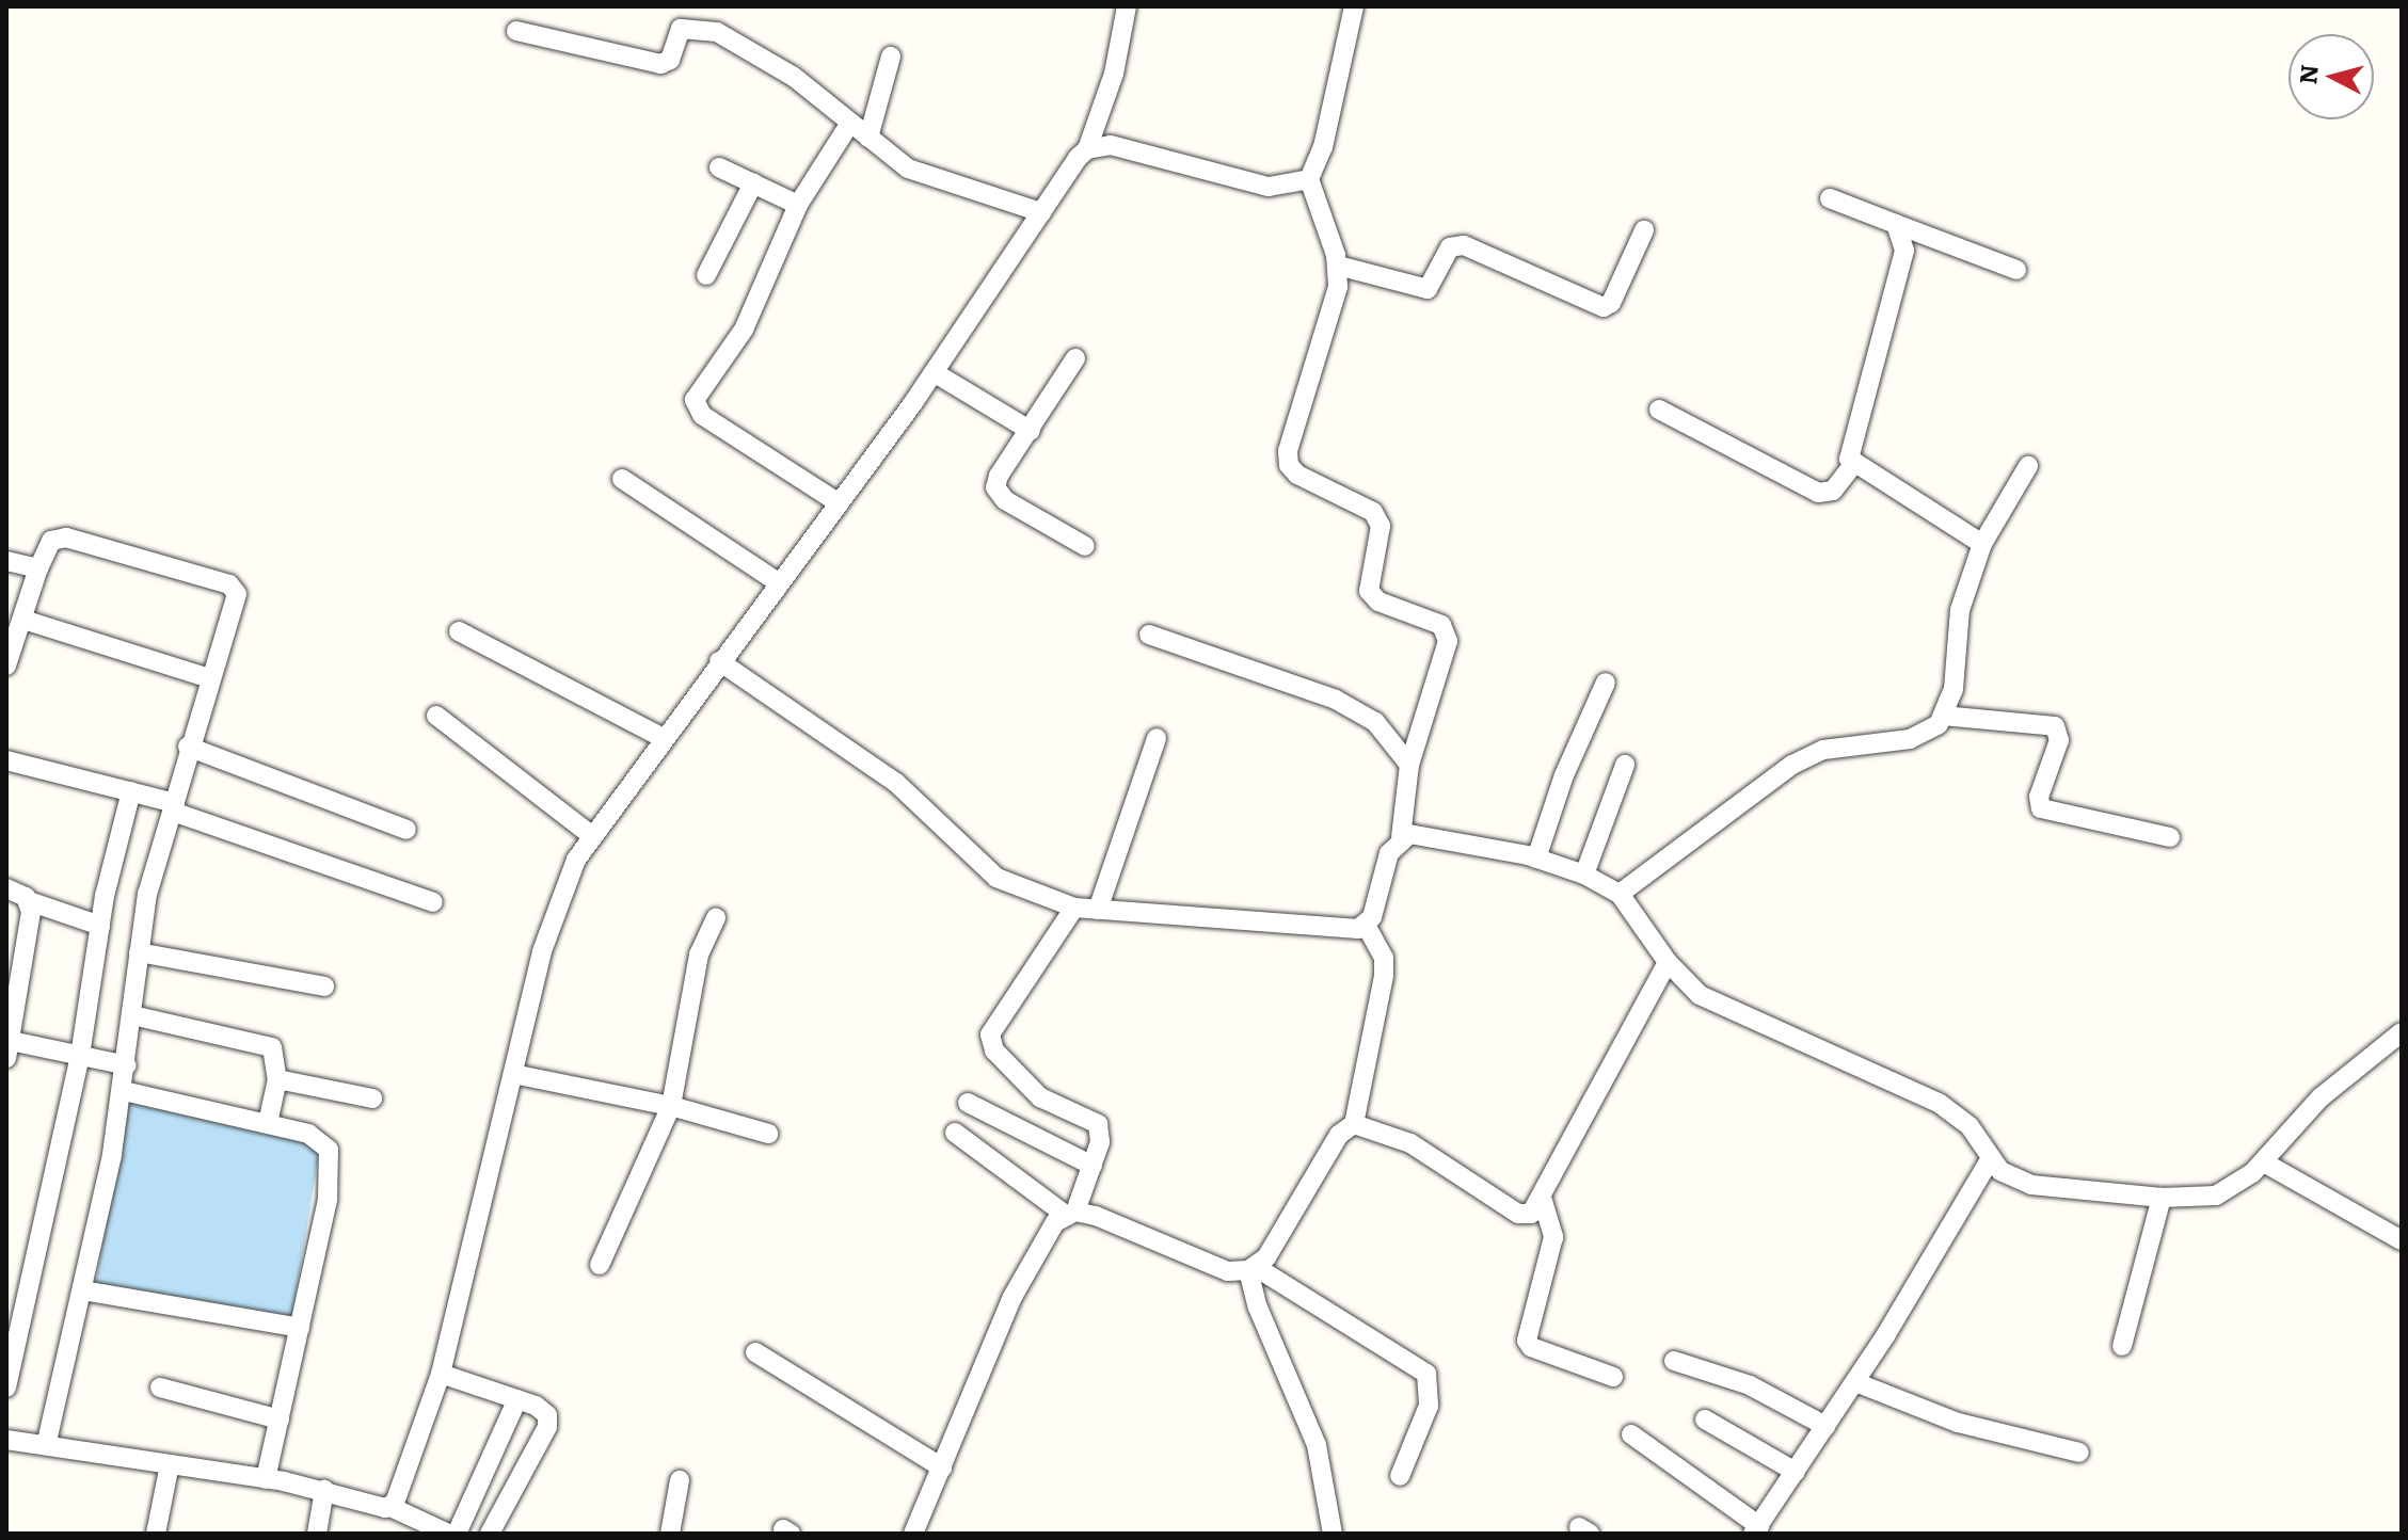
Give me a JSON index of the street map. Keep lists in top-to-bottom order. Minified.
{"north":"left"}
